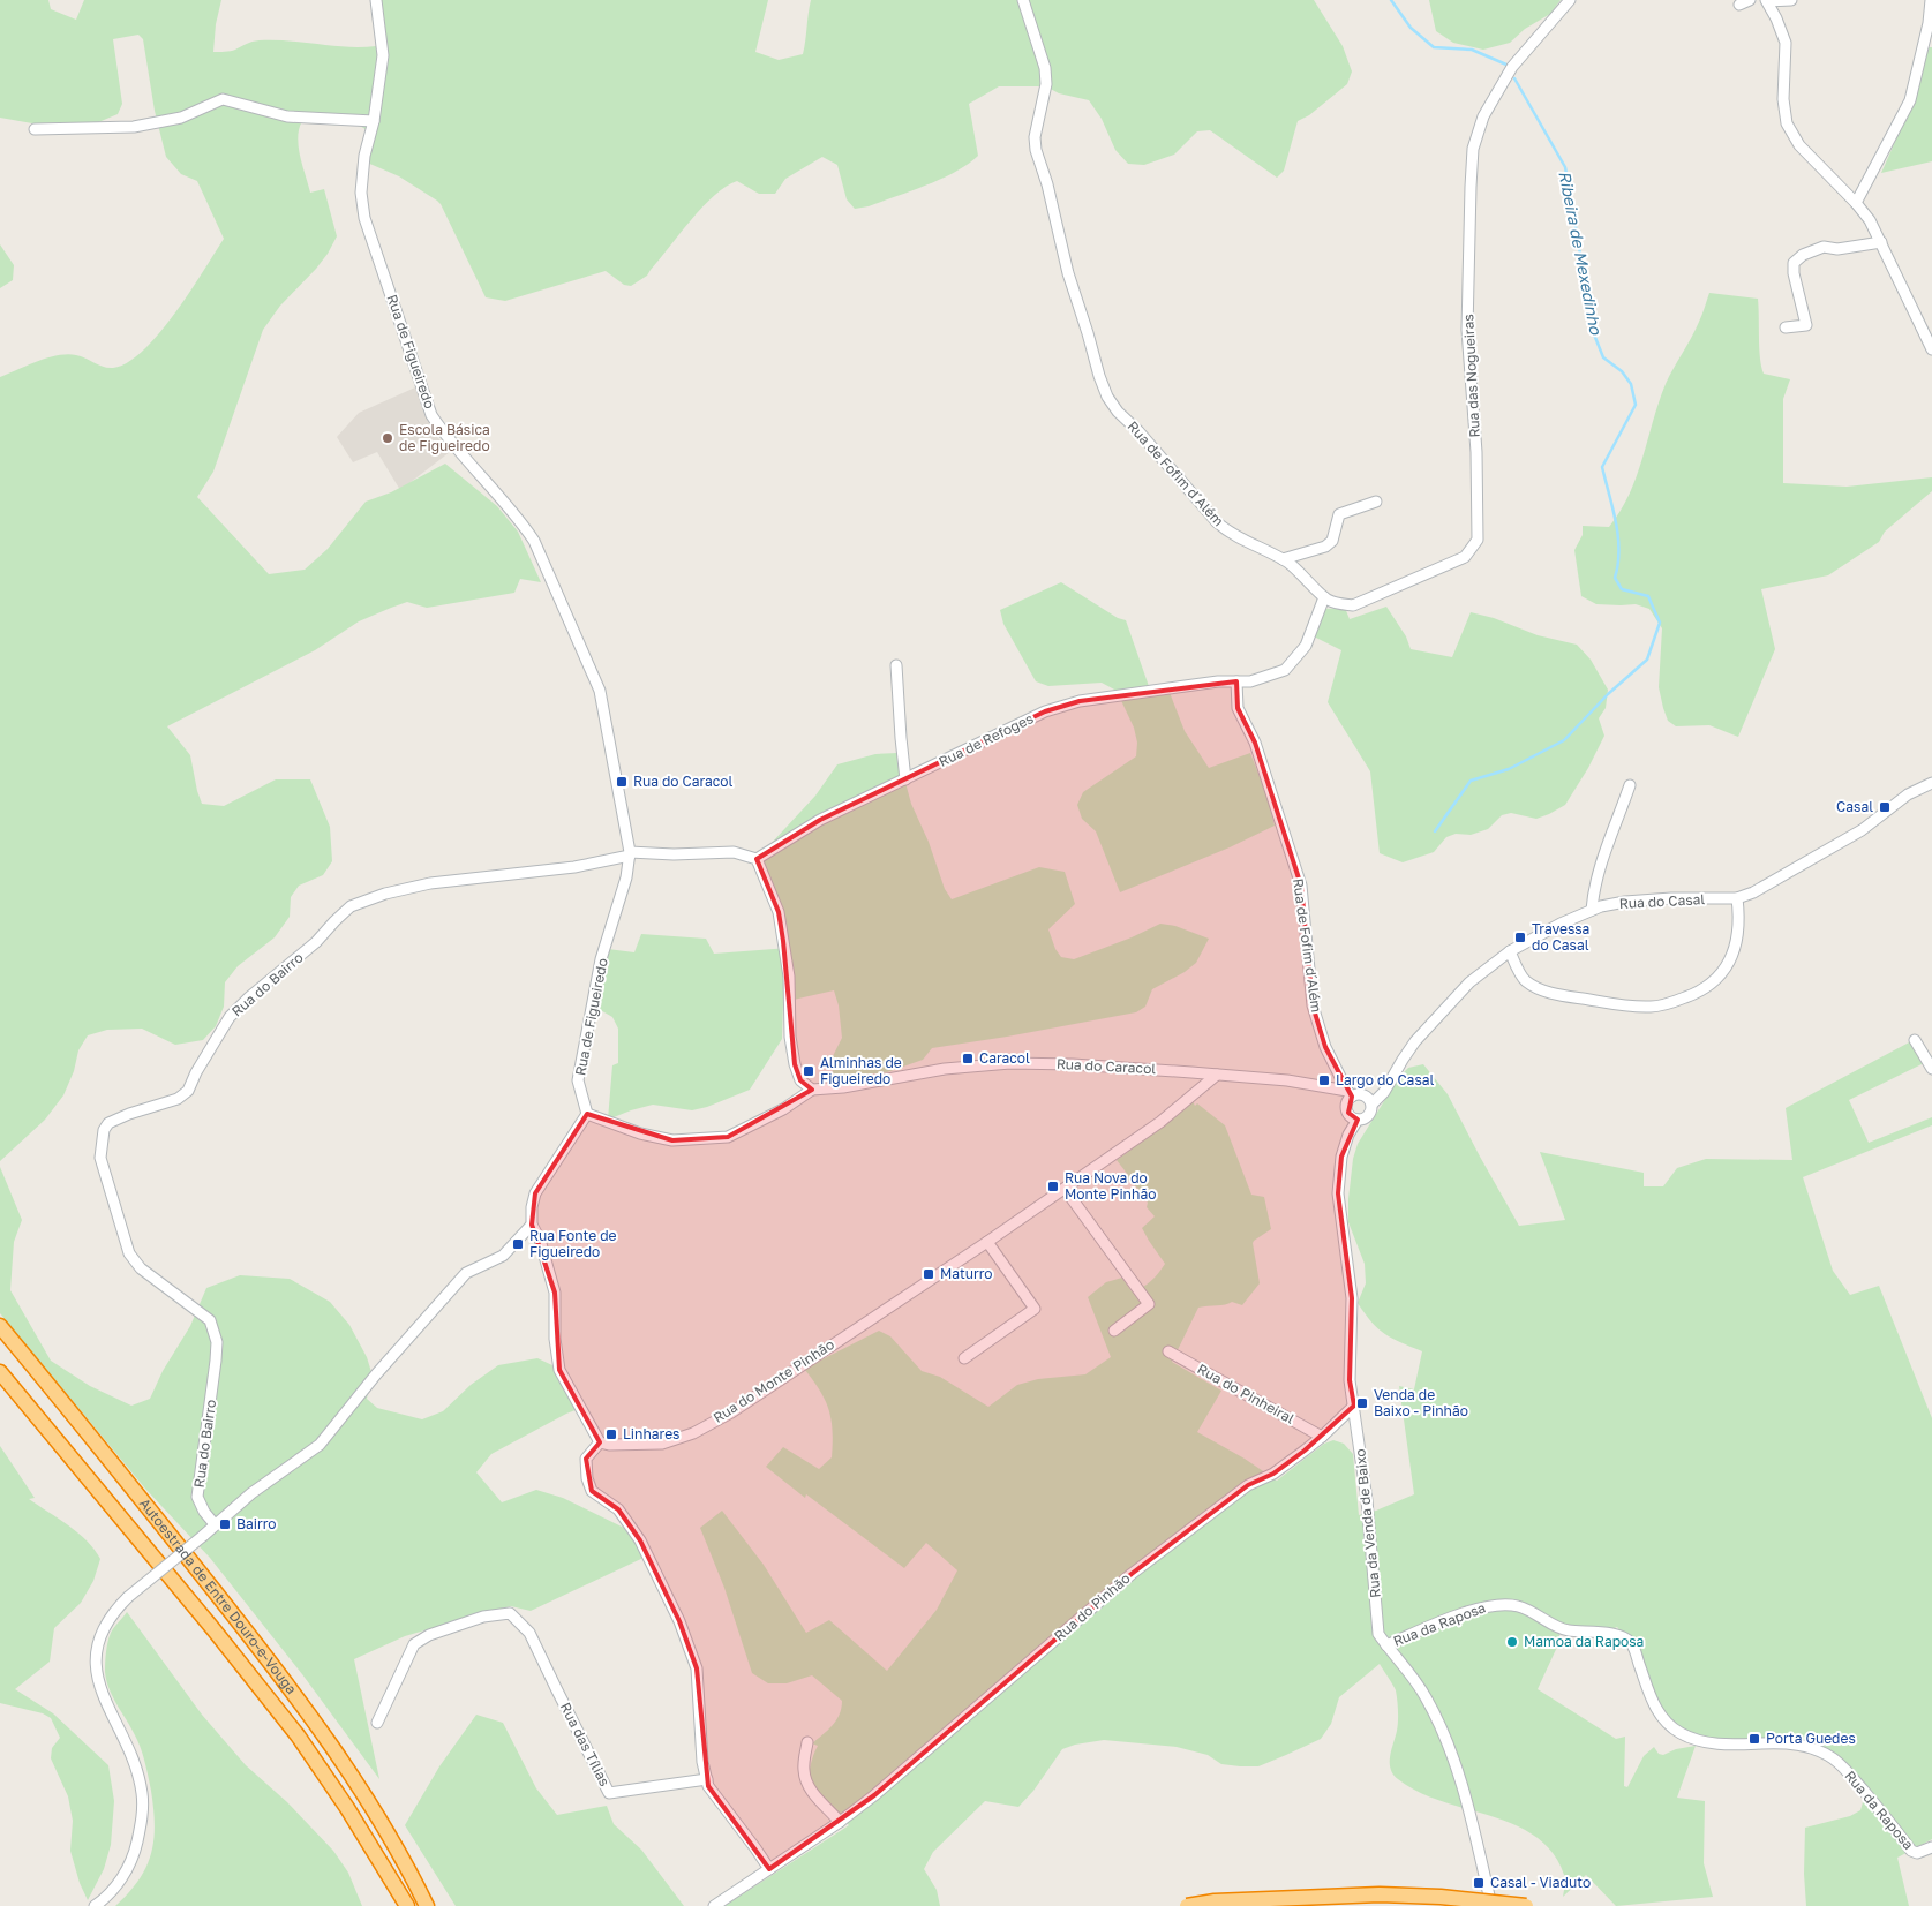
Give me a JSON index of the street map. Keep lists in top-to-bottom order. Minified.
{"streets":{"highway":["Autoestrada de Entre Douro-e-Vouga"],"street":["Rua de Figueiredo","Rua das Nogueiras","Rua de Fofim d´Além","Rua de Refoges","Rua do Casal","Rua do Bairro","Rua do Caracol","Rua do Monte Pinhão","Rua do Pinheiral","Rua da Venda de Baixo","Rua do Pinhão","Rua da Raposa","Rua das Tílias"]},"crossings":[["Rua de Figueiredo","Rua do Bairro"],["Rua das Nogueiras","Rua de Fofim d´Além"],["Rua de Fofim d´Além","Rua de Refoges"],["Rua de Fofim d´Além","Rua do Casal"],["Rua de Fofim d´Além","Rua do Caracol"],["Rua de Fofim d´Além","Rua da Venda de Baixo"],["Rua do Casal","Rua do Caracol"],["Rua do Casal","Rua da Venda de Baixo"],["Rua do Caracol","Rua do Monte Pinhão"],["Rua do Caracol","Rua da Venda de Baixo"],["Rua do Pinheiral","Rua do Pinhão"],["Rua da Venda de Baixo","Rua do Pinhão"],["Rua da Venda de Baixo","Rua da Raposa"]],"water":["Ribeira de Mexedinho"],"places":{"other":["Escola Básica de Figueiredo","Mamoa da Raposa"],"transit":["Rua do Caracol","Casal","Travessa do Casal","Caracol","Alminhas de Figueiredo","Largo do Casal","Rua Nova do Monte Pinhão","Rua Fonte de Figueiredo","Maturro","Venda de Baixo - Pinhão","Linhares","Bairro","Porta Guedes","Casal - Viaduto"]}}
